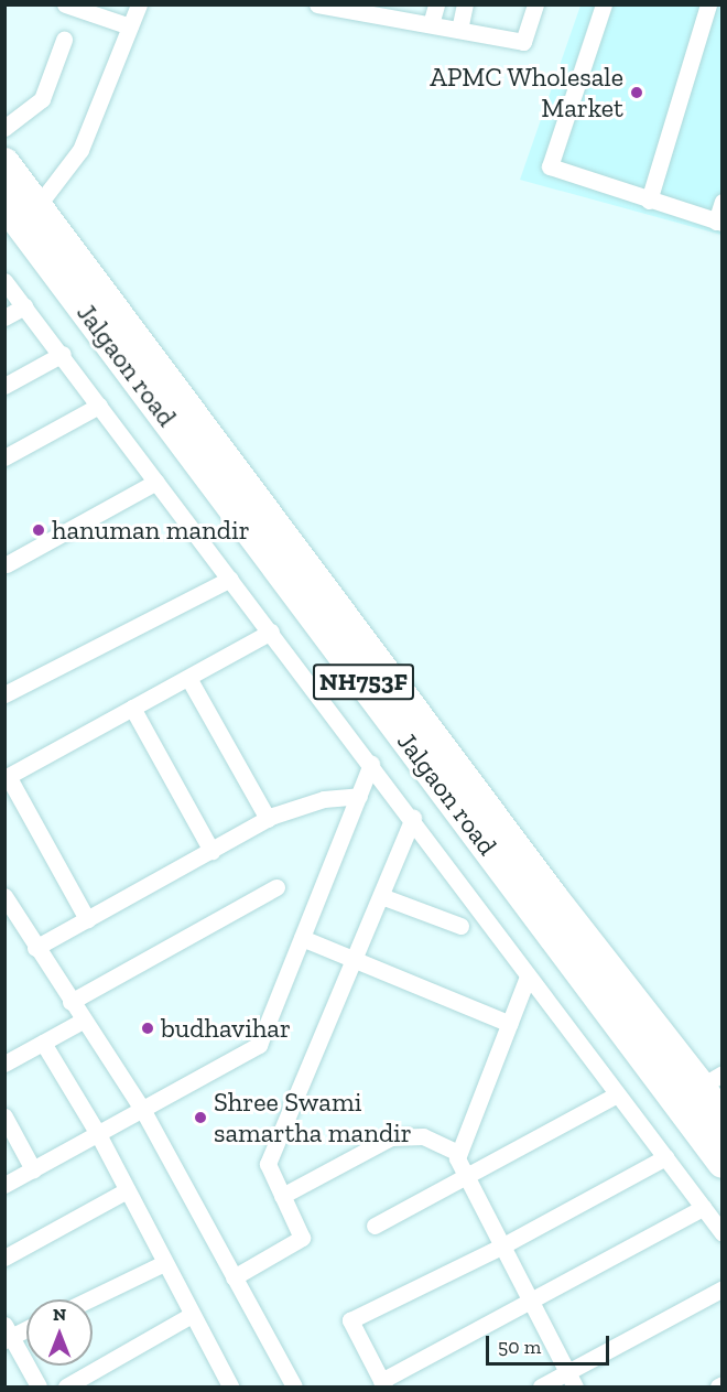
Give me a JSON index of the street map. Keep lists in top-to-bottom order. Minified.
{"streets":{"highway":["Jalgaon road","NH753F"]},"places":["APMC Wholesale Market","hanuman mandir","budhavihar","Shree Swami samartha mandir"],"scale_bar":"50 m","north":"top"}
